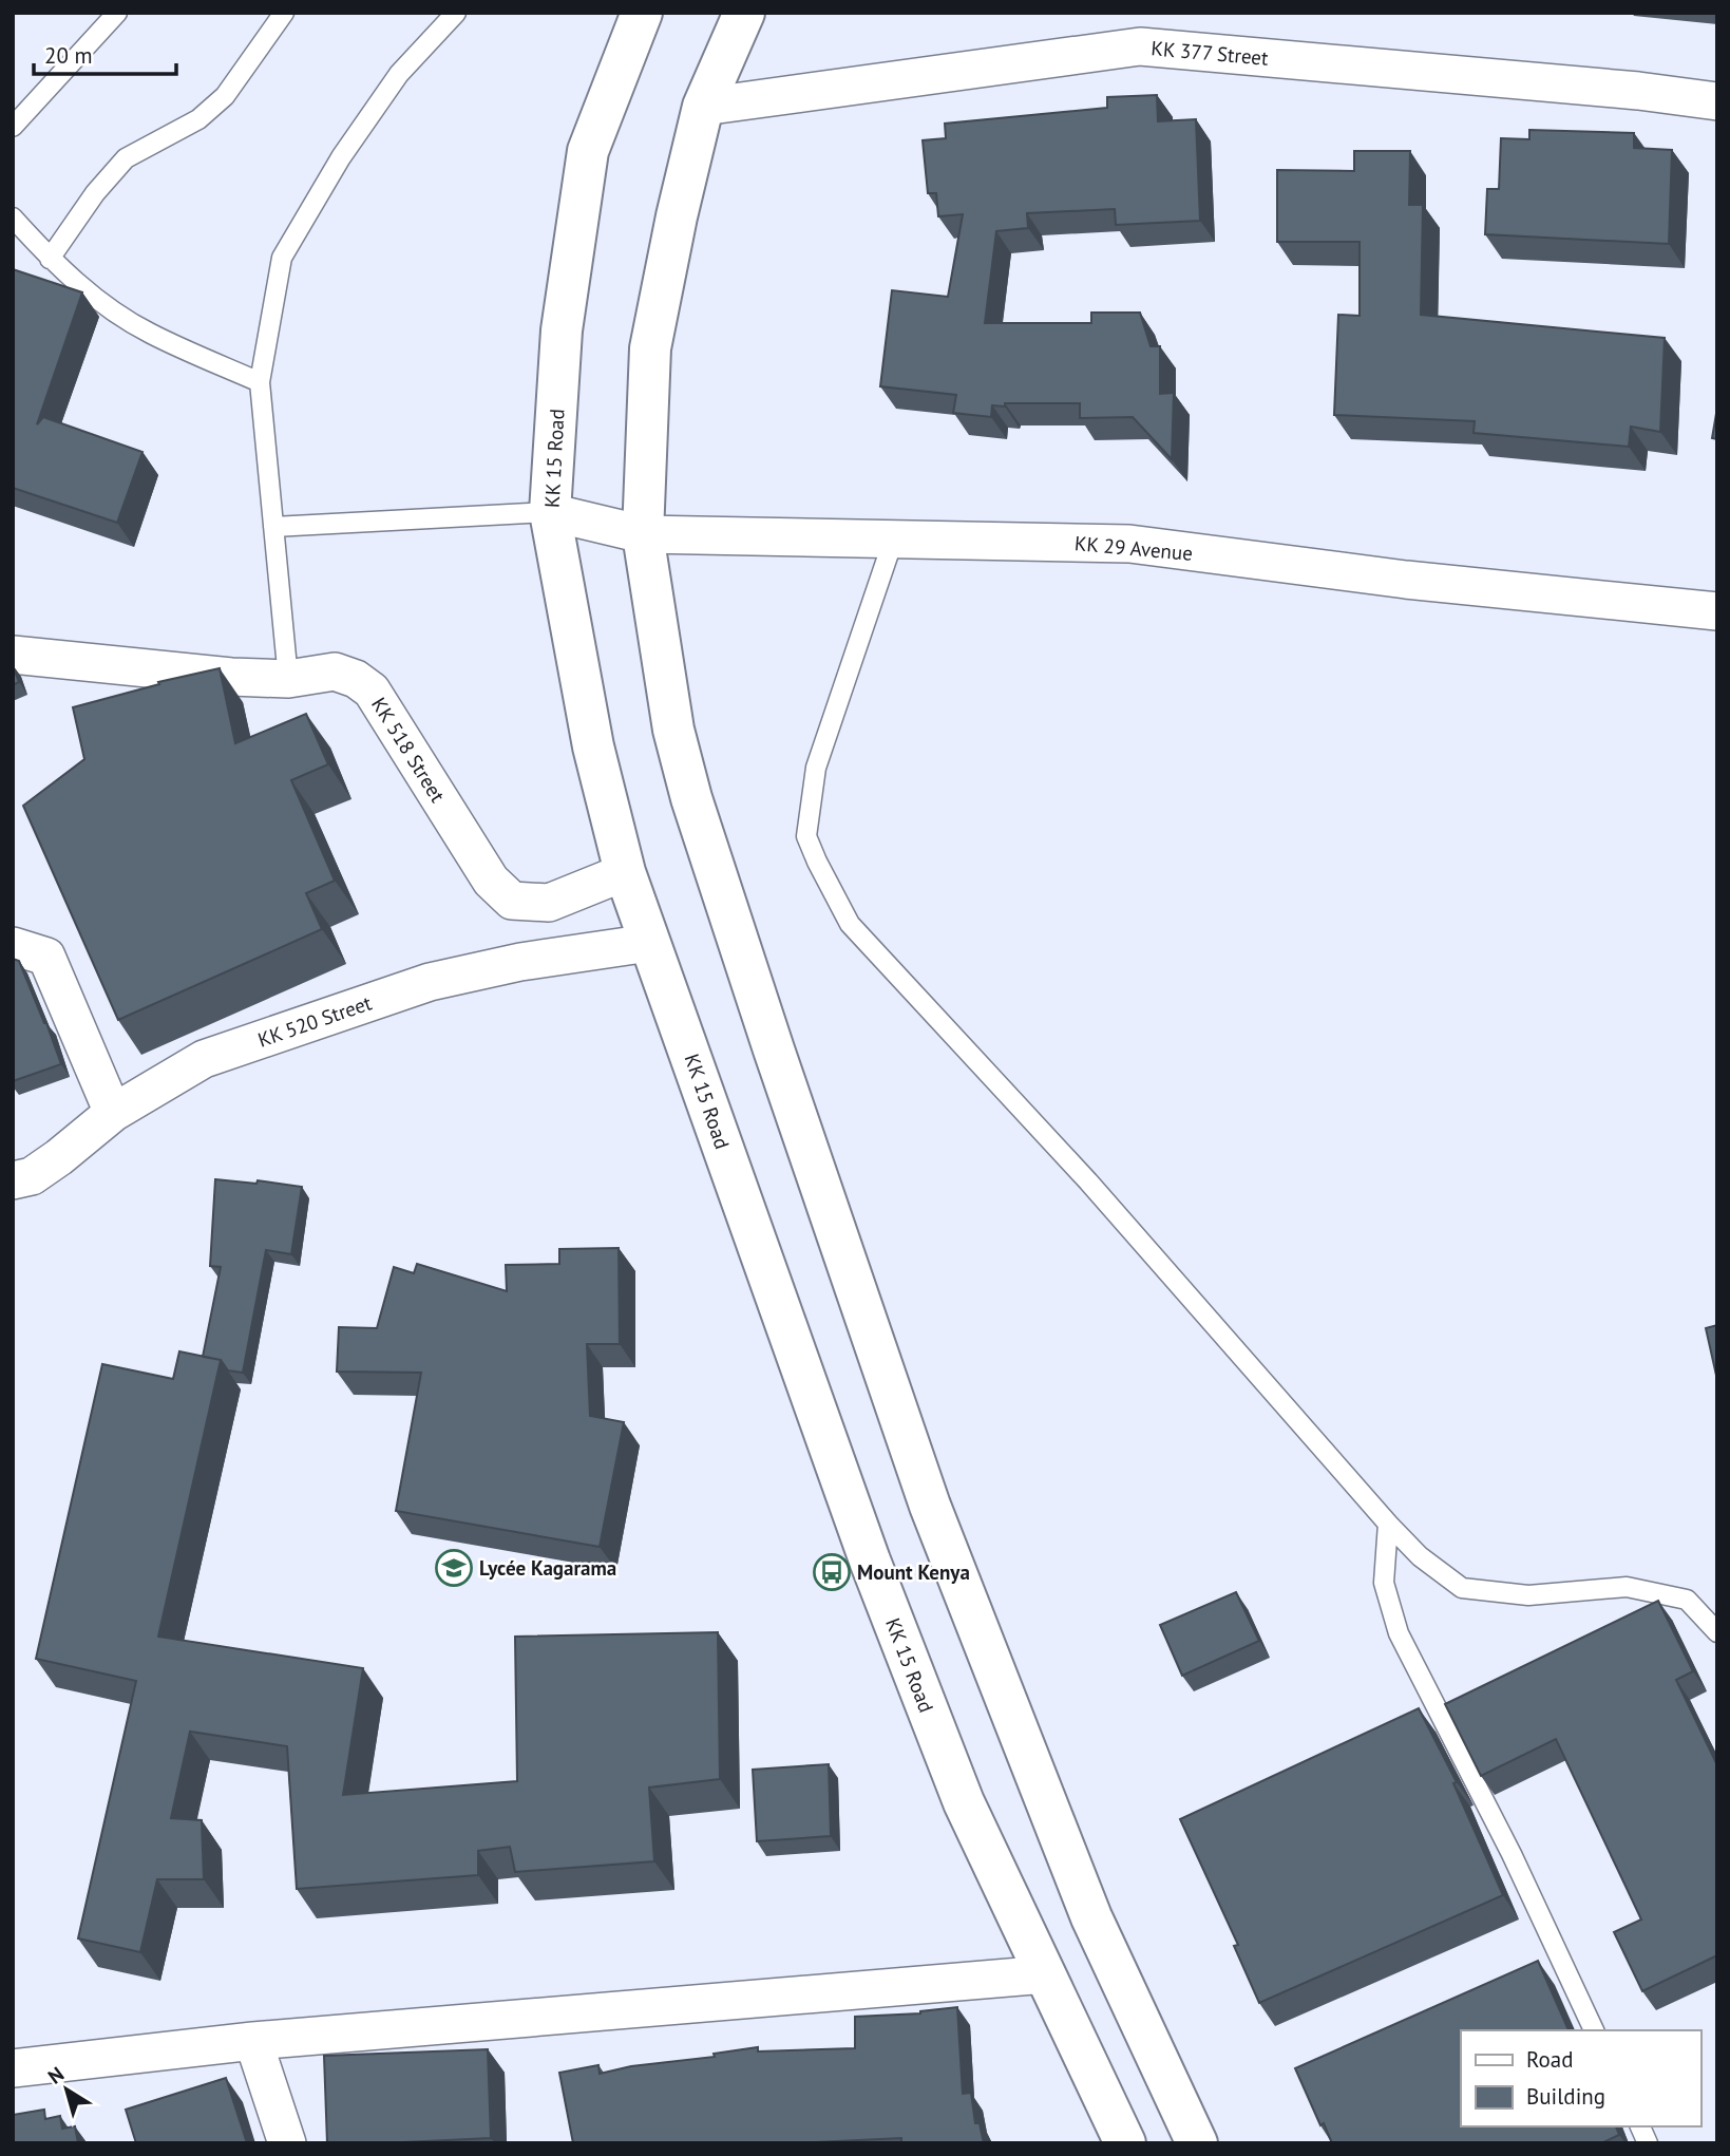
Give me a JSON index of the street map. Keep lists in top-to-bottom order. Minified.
{"streets":{"highway":["KK 15 Road"],"street":["KK 377 Street","KK 29 Avenue","KK 518 Street","KK 520 Street"]},"crossings":[["KK 15 Road","KK 29 Avenue"],["KK 15 Road","KK 518 Street"],["KK 15 Road","KK 520 Street"]],"places":{"school or university":["Lycée Kagarama"],"bus stop":["Mount Kenya"]},"legend":["Road","Building"],"scale_bar":"20 m","north":"top left"}
